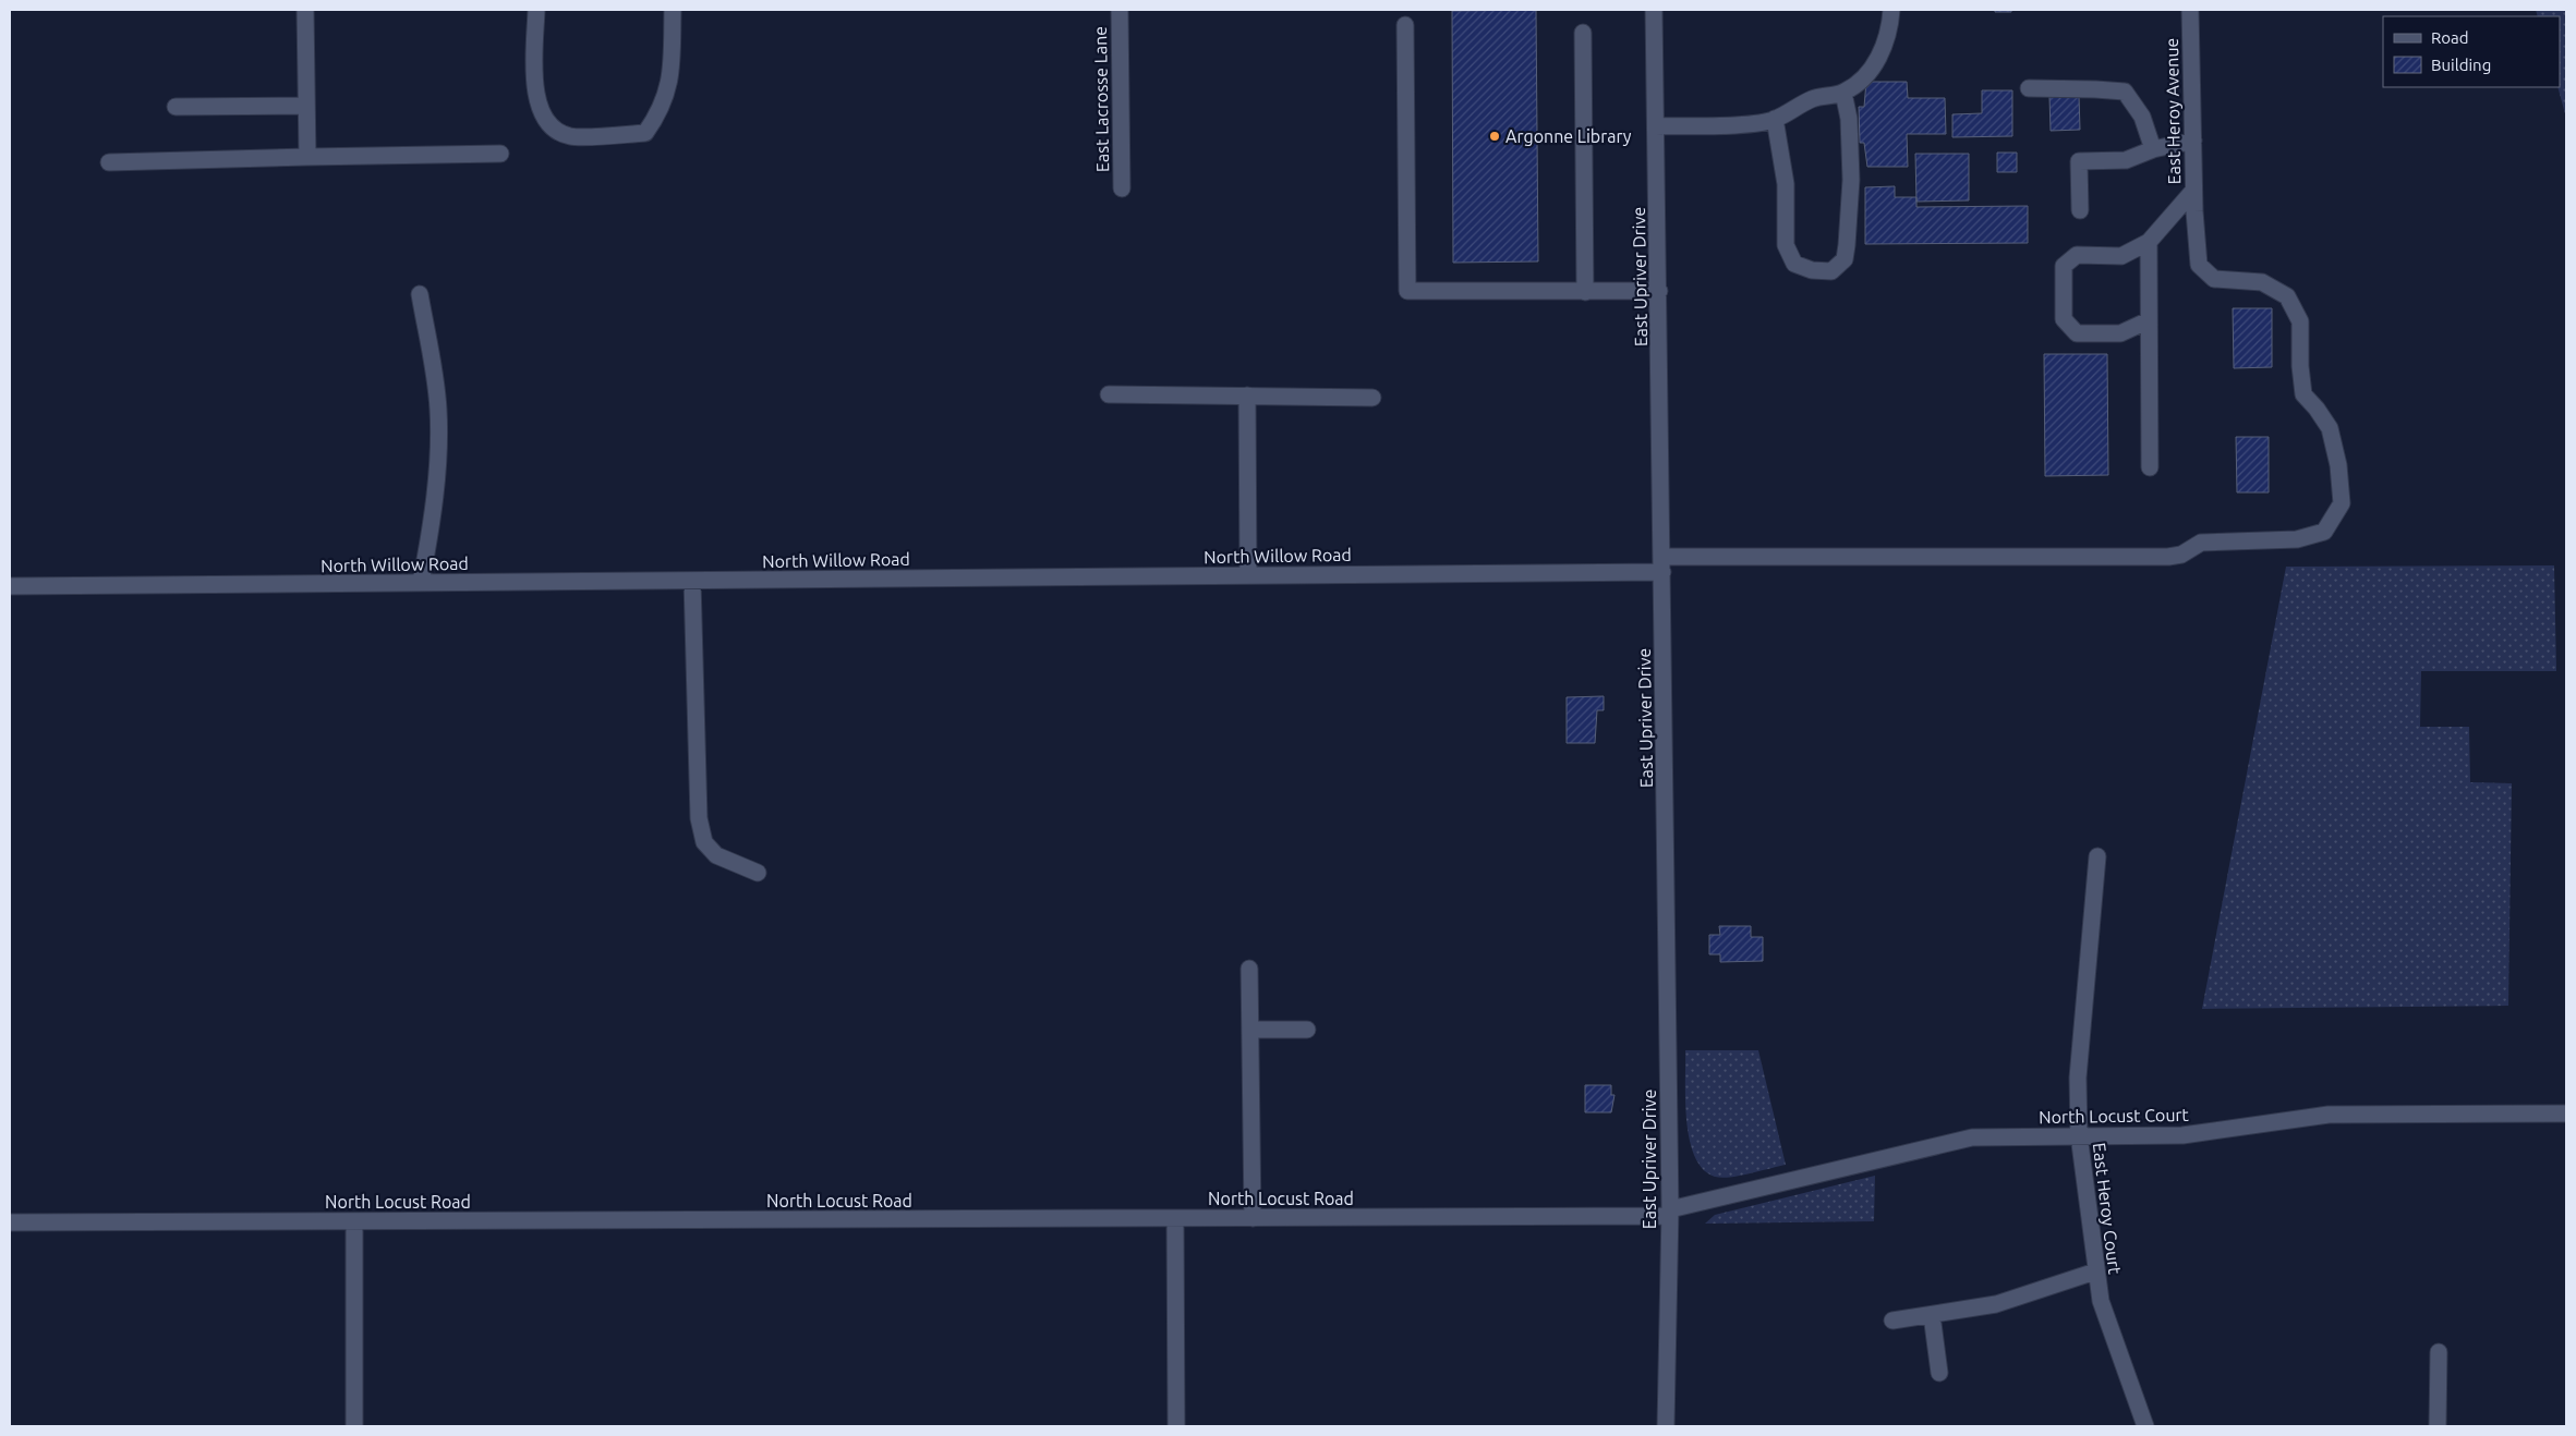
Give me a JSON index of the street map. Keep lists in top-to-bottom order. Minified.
{"streets":{"street":["East Lacrosse Lane","East Heroy Avenue","East Upriver Drive","North Willow Road","North Locust Court","North Locust Road","East Heroy Court"]},"crossings":[["East Heroy Avenue","East Upriver Drive"],["East Heroy Avenue","North Willow Road"],["East Upriver Drive","North Willow Road"],["East Upriver Drive","North Locust Court"],["East Upriver Drive","North Locust Road"],["North Locust Court","North Locust Road"],["North Locust Court","East Heroy Court"]],"places":["Argonne Library"],"legend":["Road","Building"]}
